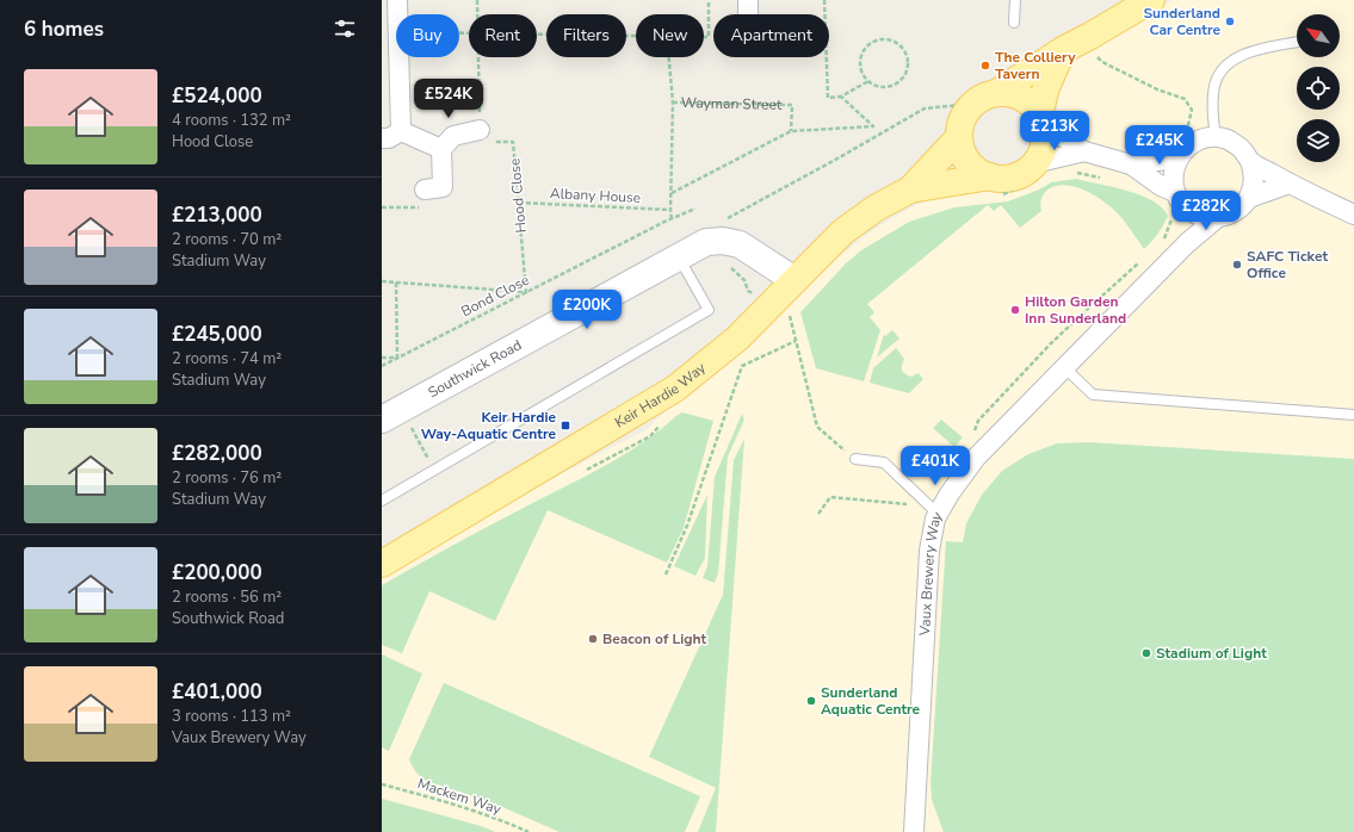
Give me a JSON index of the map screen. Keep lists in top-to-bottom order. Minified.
{"streets":{"main road":["Keir Hardie Way"],"street":["Southwick Road","Vaux Brewery Way"],"path":["Wayman Street","Hood Close","Albany House","Bond Close","Mackem Way"]},"crossings":[["Hood Close","Albany House"],["Hood Close","Bond Close"],["Southwick Road","Keir Hardie Way"]],"places":{"other":["Sunderland Car Centre","The Colliery Tavern","SAFC Ticket Office","Hilton Garden Inn Sunderland","Beacon of Light","Stadium of Light","Sunderland Aquatic Centre"],"transit":["Keir Hardie Way-Aquatic Centre"]},"north":"top left","page":{"heading":"6 homes","chip":["Buy","Rent","Filters","New","Apartment"],"list":[{"name":"£524,000","note":"4 rooms · 132 m² · Hood Close"},{"name":"£213,000","note":"2 rooms · 70 m² · Stadium Way"},{"name":"£245,000","note":"2 rooms · 74 m² · Stadium Way"},{"name":"£282,000","note":"2 rooms · 76 m² · Stadium Way"},{"name":"£200,000","note":"2 rooms · 56 m² · Southwick Road"},{"name":"£401,000","note":"3 rooms · 113 m² · Vaux Brewery Way"}],"price":["£524K","£213K","£245K","£282K","£200K","£401K"]}}
